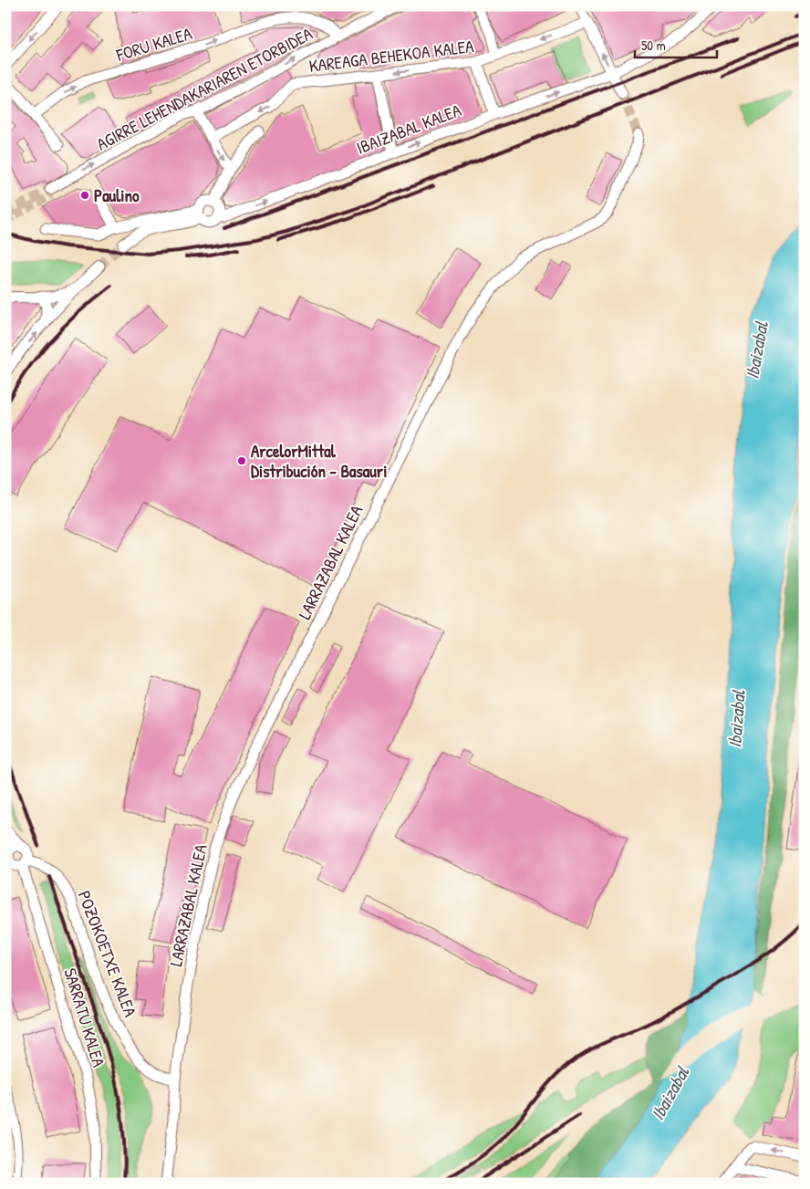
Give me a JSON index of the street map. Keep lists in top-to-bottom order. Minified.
{"streets":{"street":["FORU KALEA","KAREAGA BEHEKOA KALEA","AGIRRE LEHENDAKARIAREN ETORBIDEA","IBAIZABAL KALEA","LARRAZABAL KALEA","POZOKOETXE KALEA","SARRATU KALEA"]},"crossings":[["FORU KALEA","AGIRRE LEHENDAKARIAREN ETORBIDEA"],["LARRAZABAL KALEA","POZOKOETXE KALEA"],["POZOKOETXE KALEA","SARRATU KALEA"]],"one_way":["FORU KALEA","KAREAGA BEHEKOA KALEA","IBAIZABAL KALEA"],"water":["Ibaizabal"],"places":["Paulino","ArcelorMittal Distribución - Basauri"],"scale_bar":"50 m"}
